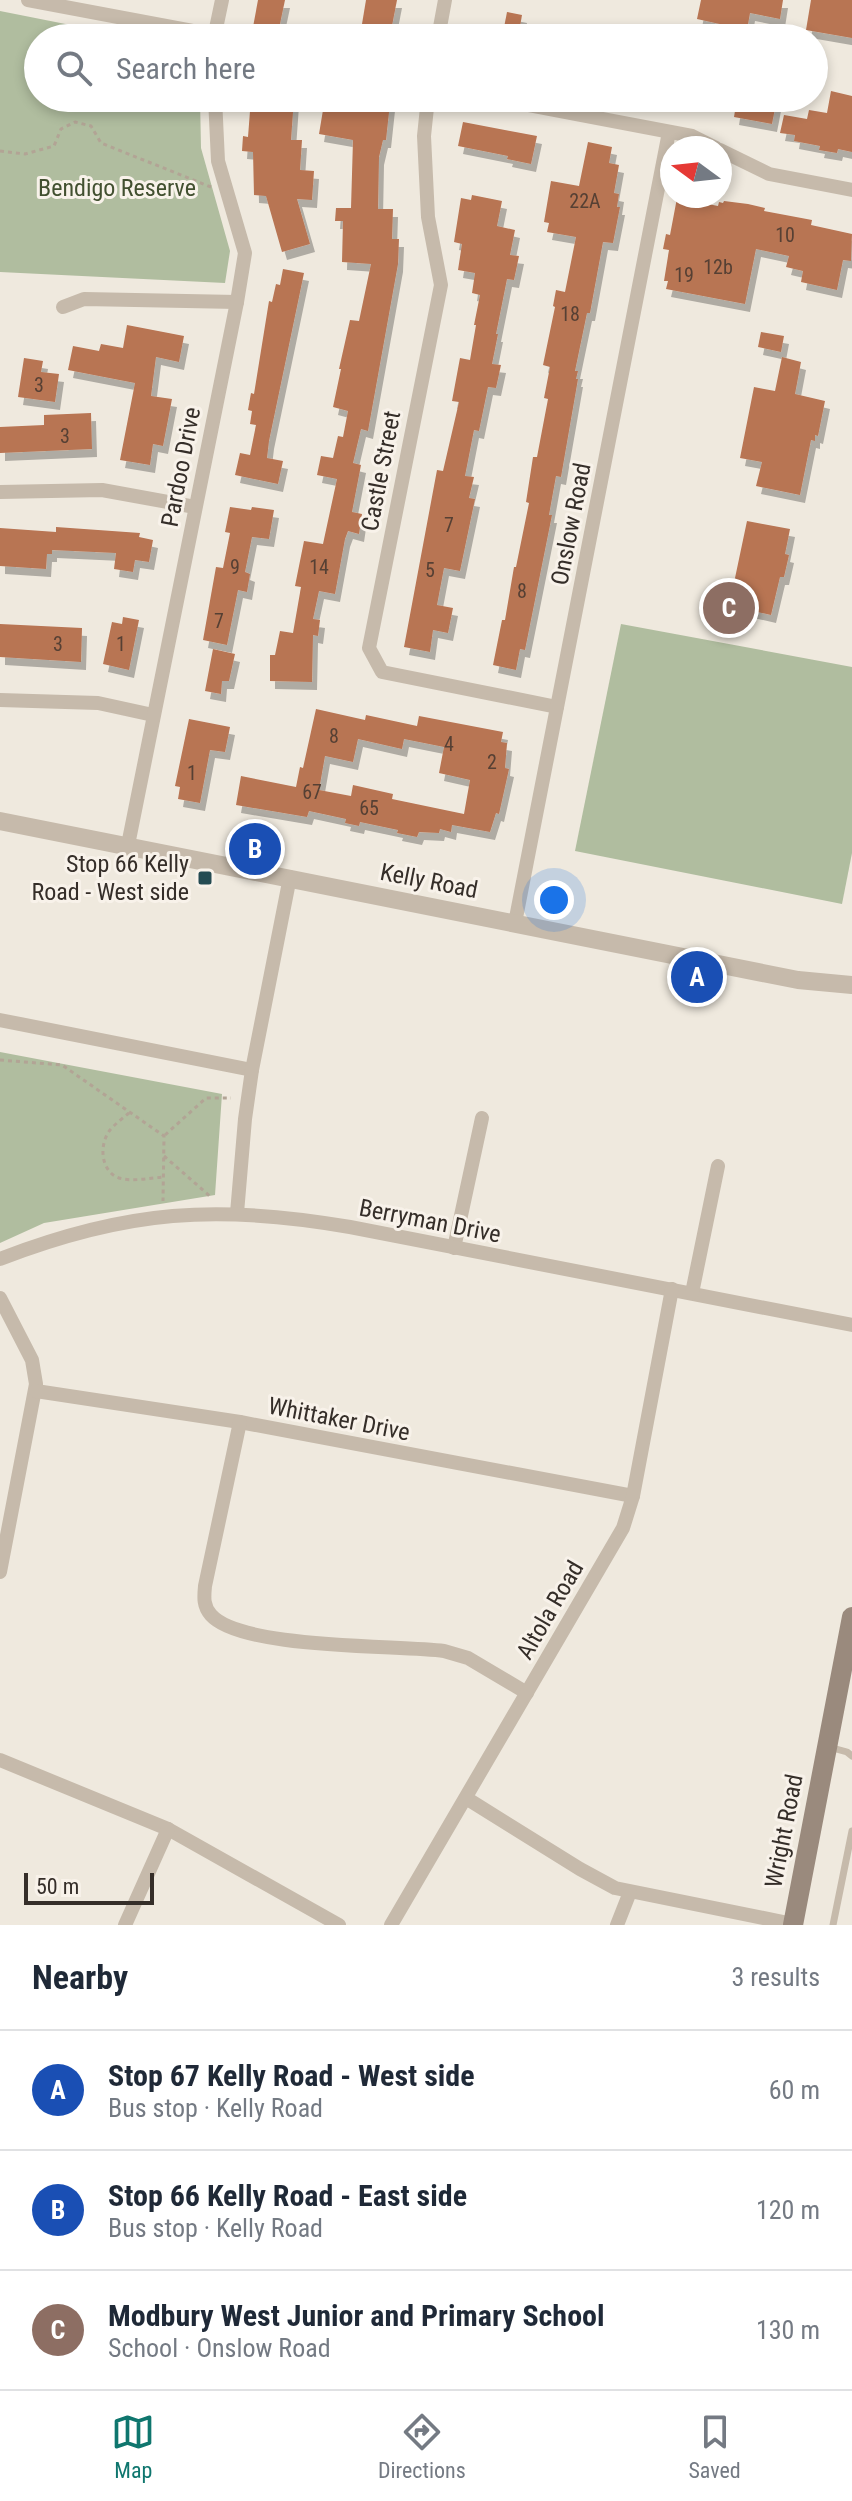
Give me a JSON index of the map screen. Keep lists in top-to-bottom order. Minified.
{"streets":{"main road":["Wright Road"],"street":["Pardoo Drive","Castle Street","Onslow Road","Kelly Road","Berryman Drive","Whittaker Drive","Altola Road"]},"crossings":[["Pardoo Drive","Kelly Road"],["Castle Street","Onslow Road"],["Onslow Road","Kelly Road"],["Berryman Drive","Altola Road"],["Whittaker Drive","Altola Road"]],"parks":["Bendigo Reserve"],"places":{"transit":["Stop 66 Kelly Road - West side"]},"house_numbers":["22A","10","12b","19","18","3","3","7","9","14","5","8","7","3","1","8","4","2","1","67","65"],"scale_bar":"50 m","north":"left","page":{"search":"Search here","pins":["C","B","A"],"scale":"50 m","heading":["Nearby","3 results"],"list":[{"mark":"A","name":"Stop 67 Kelly Road - West side","note":"Bus stop · Kelly Road","value":"60 m"},{"mark":"B","name":"Stop 66 Kelly Road - East side","note":"Bus stop · Kelly Road","value":"120 m"},{"mark":"C","name":"Modbury West Junior and Primary School","note":"School · Onslow Road","value":"130 m"}],"nav":["Map","Directions","Saved"]}}
